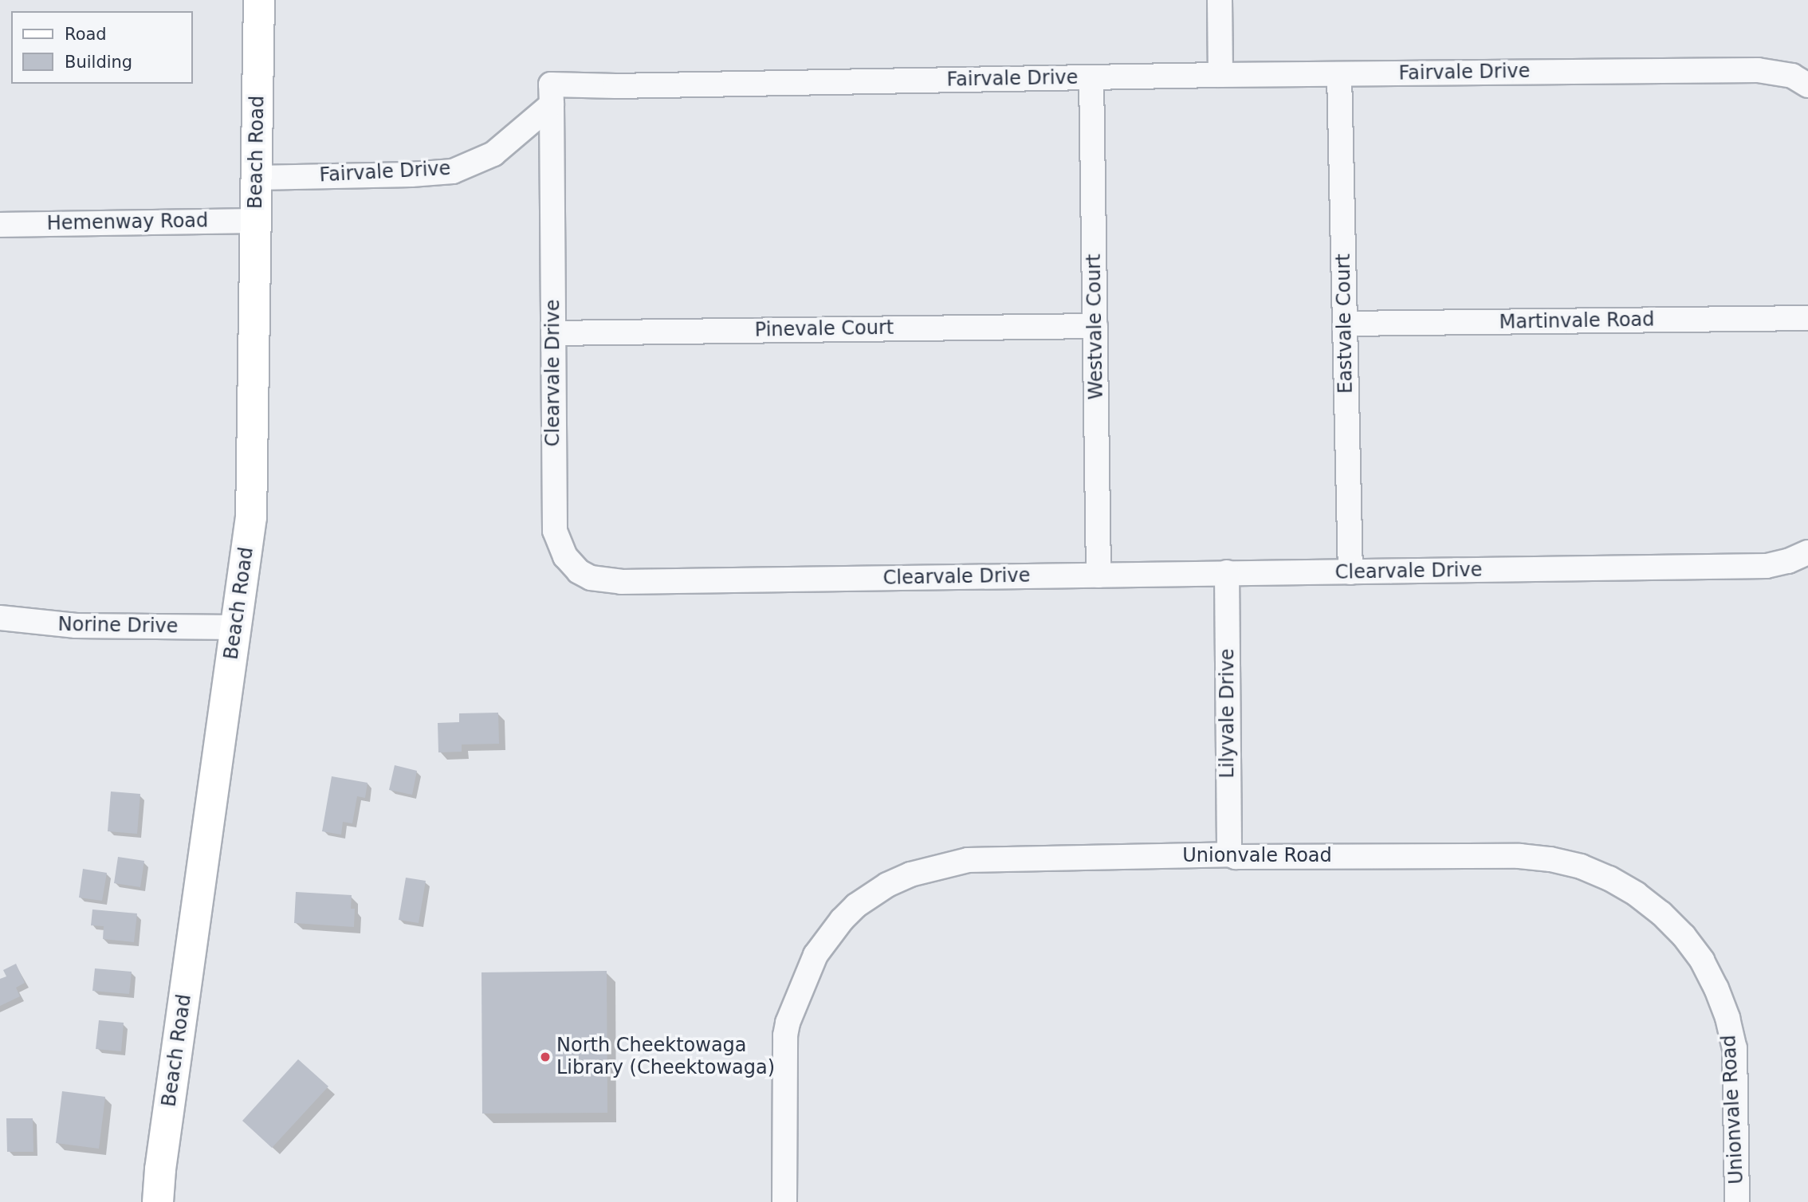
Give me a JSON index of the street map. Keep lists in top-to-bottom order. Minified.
{"streets":{"street":["Fairvale Drive","Beach Road","Hemenway Road","Martinvale Road","Eastvale Court","Westvale Court","Pinevale Court","Clearvale Drive","Norine Drive","Lilyvale Drive","Unionvale Road"]},"crossings":[["Fairvale Drive","Beach Road"],["Fairvale Drive","Eastvale Court"],["Fairvale Drive","Westvale Court"],["Fairvale Drive","Clearvale Drive"],["Beach Road","Hemenway Road"],["Beach Road","Norine Drive"],["Martinvale Road","Eastvale Court"],["Eastvale Court","Clearvale Drive"],["Westvale Court","Pinevale Court"],["Westvale Court","Clearvale Drive"],["Pinevale Court","Clearvale Drive"],["Clearvale Drive","Lilyvale Drive"],["Lilyvale Drive","Unionvale Road"]],"places":["North Cheektowaga Library (Cheektowaga)"],"legend":["Road","Building"]}
